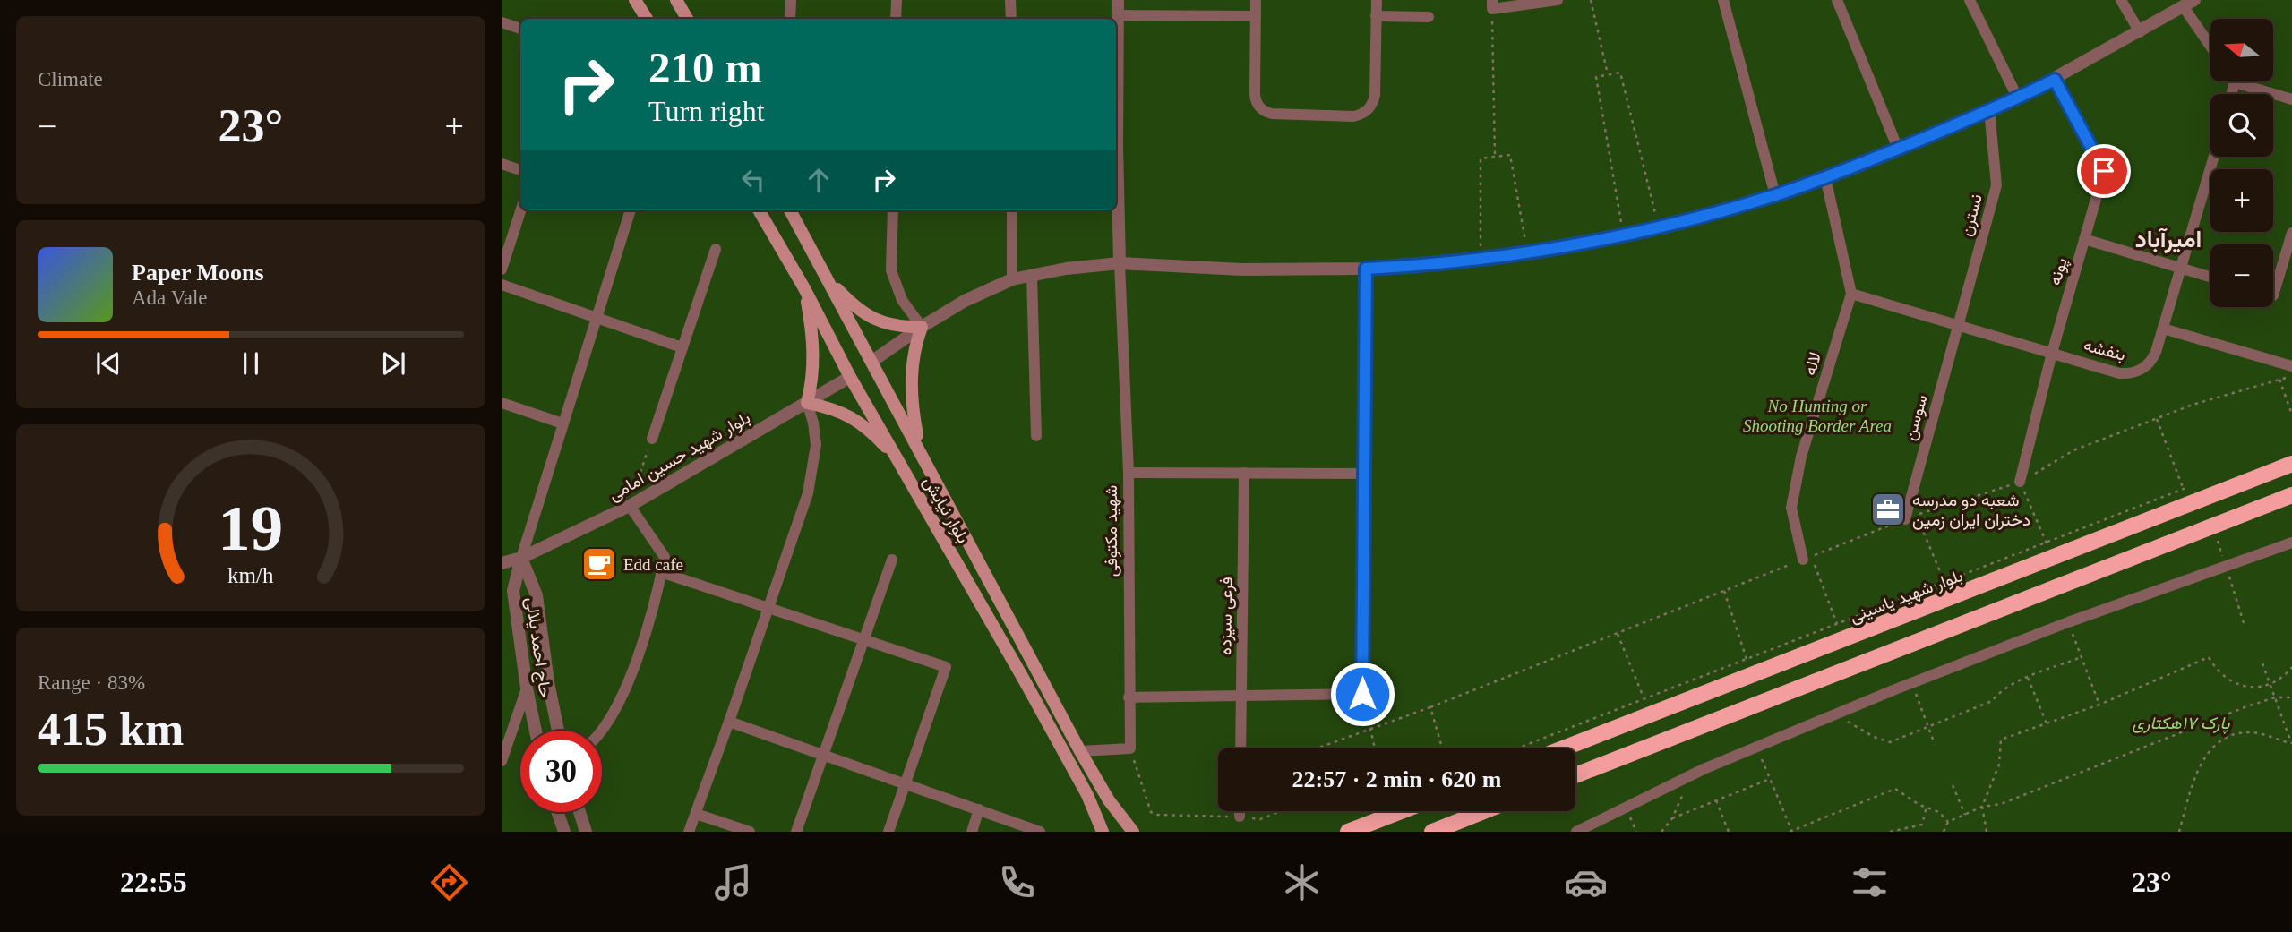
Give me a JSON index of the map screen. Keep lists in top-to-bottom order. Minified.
{"streets":{"main road":["بلوار نیایش","بلوار شهید یاسینی"],"street":["نسترن","پونه","بنفشه","لاله","سوسن","بلوار شهید حسین امامی","شهید مکتوفی","فرعی سیزده","حاج احمد یلالی"]},"crossings":[["نسترن","بنفشه"],["نسترن","سوسن"],["پونه","بنفشه"],["بنفشه","لاله"],["بنفشه","سوسن"],["بلوار شهید حسین امامی","بلوار نیایش"],["بلوار شهید حسین امامی","حاج احمد یلالی"]],"districts":["امیرآباد"],"parks":["No Hunting or Shooting Border Area","پارک ۱۷هکتاری"],"places":{"office":["شعبه دو مدرسه دختران ایران زمین"],"cafe":["Edd cafe"]},"north":"left","page":{"tile":["Climate",["Range · 83%","415 km"]],"map_buttons":["+","−"],"turn":["210 m","Turn right"],"heat":["−","23°","+"],"song":["Paper Moons","Ada Vale"],"limit":"30","trip":"22:57 · 2 min · 620 m","tabs":["22:55","23°"],"gauge":["19","km/h"]}}
